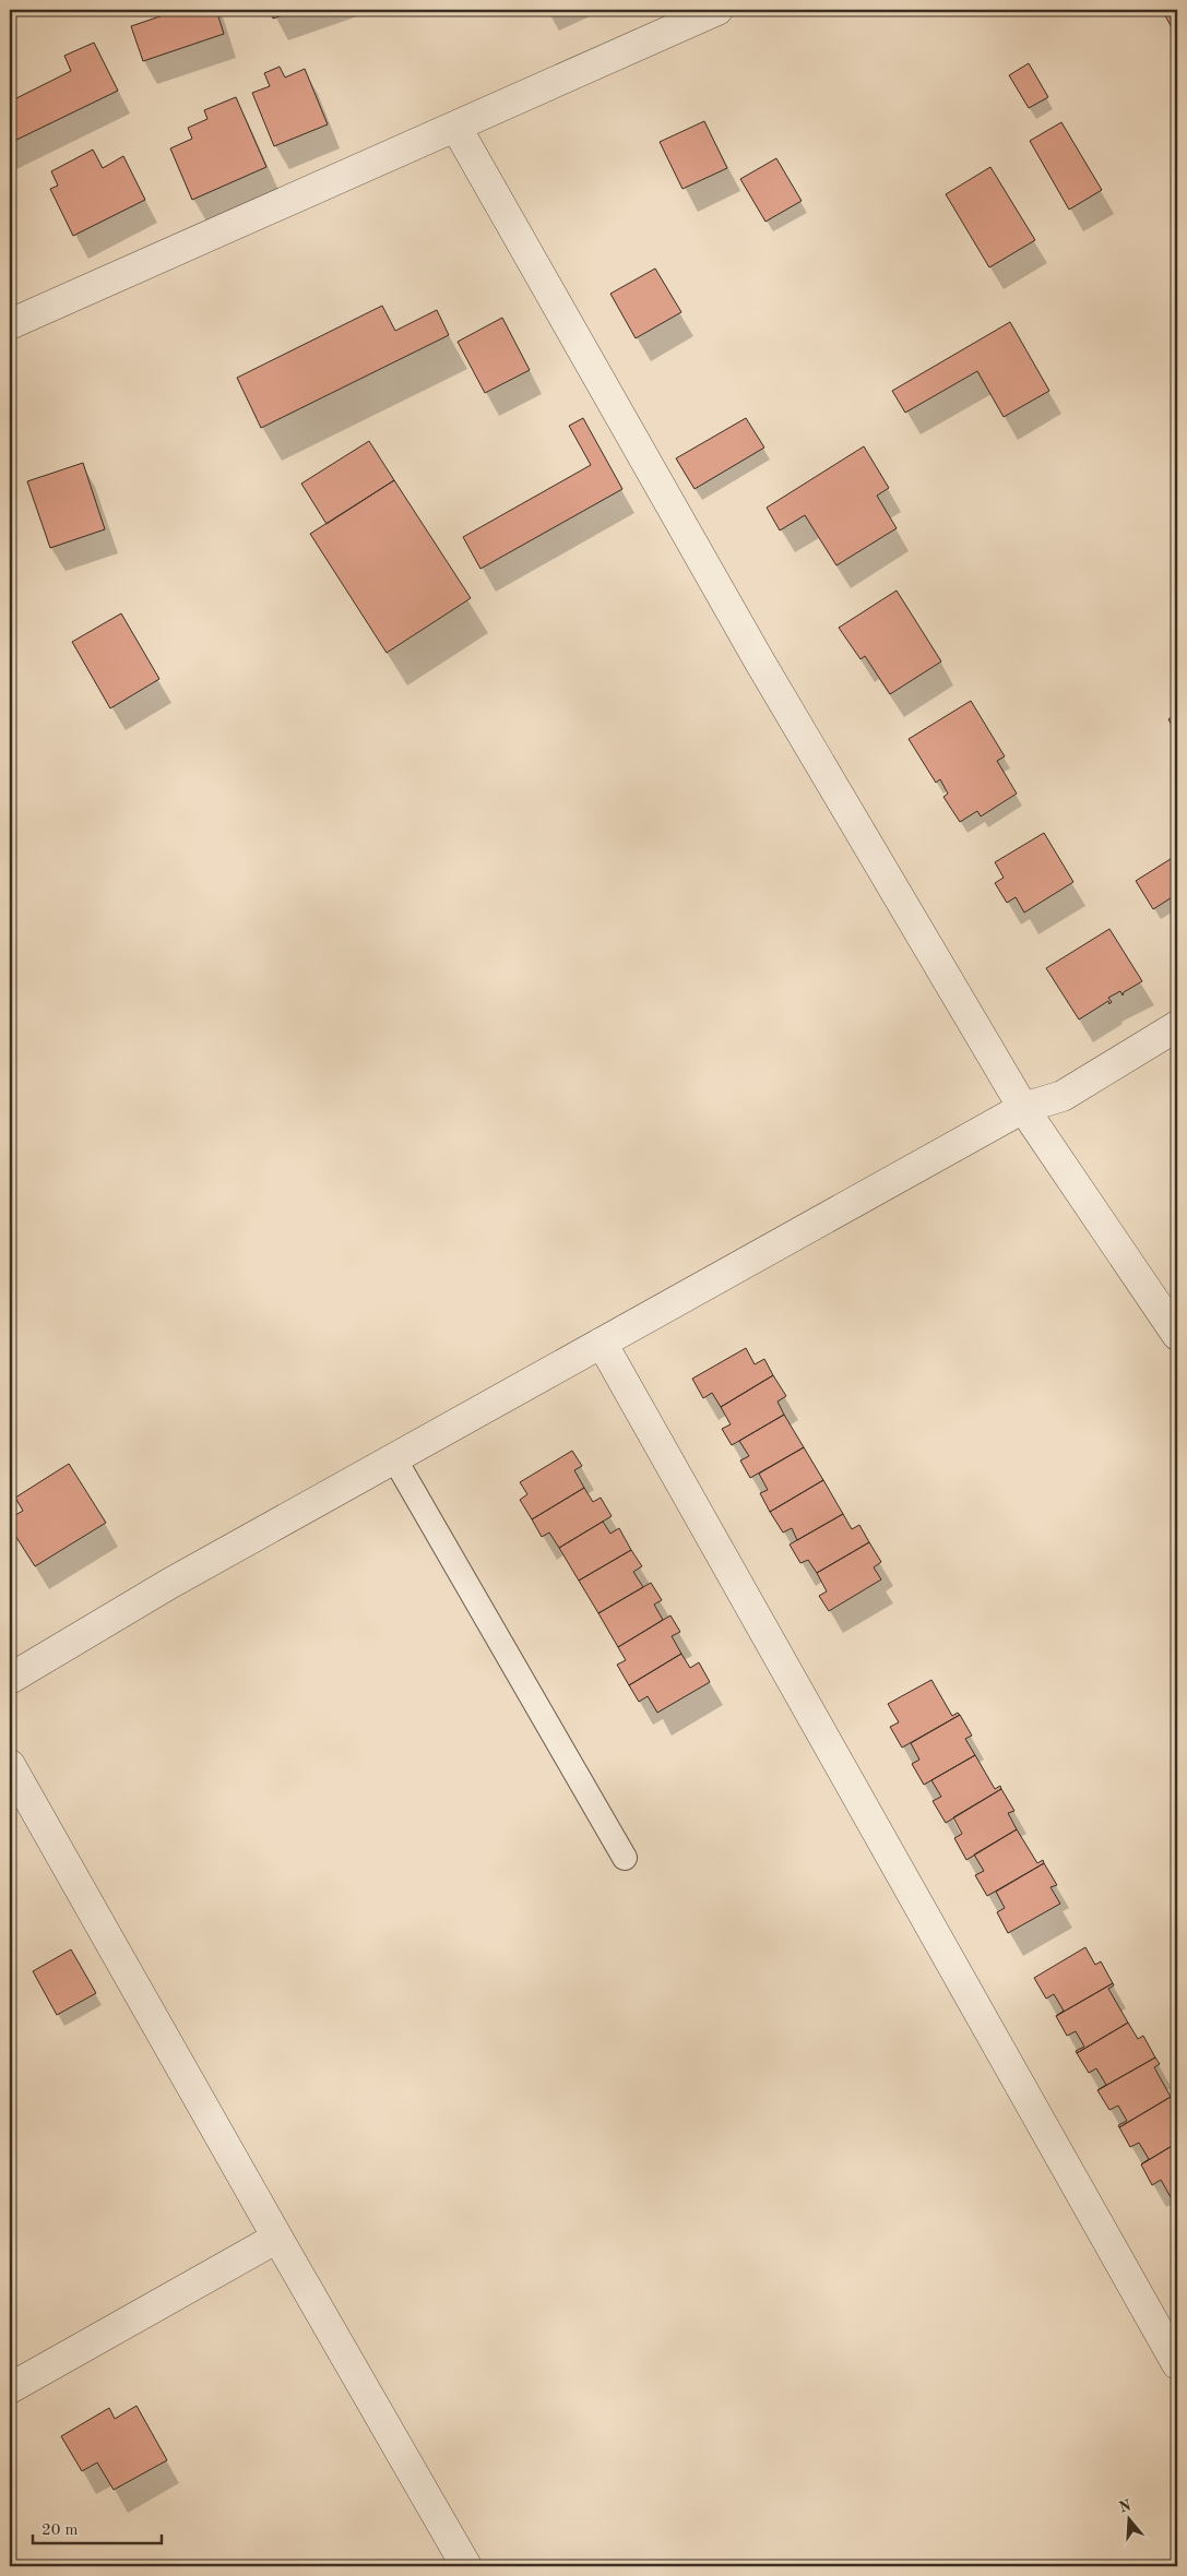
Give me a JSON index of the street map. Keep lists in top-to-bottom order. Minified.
{"scale_bar":"20 m","north":"top"}
